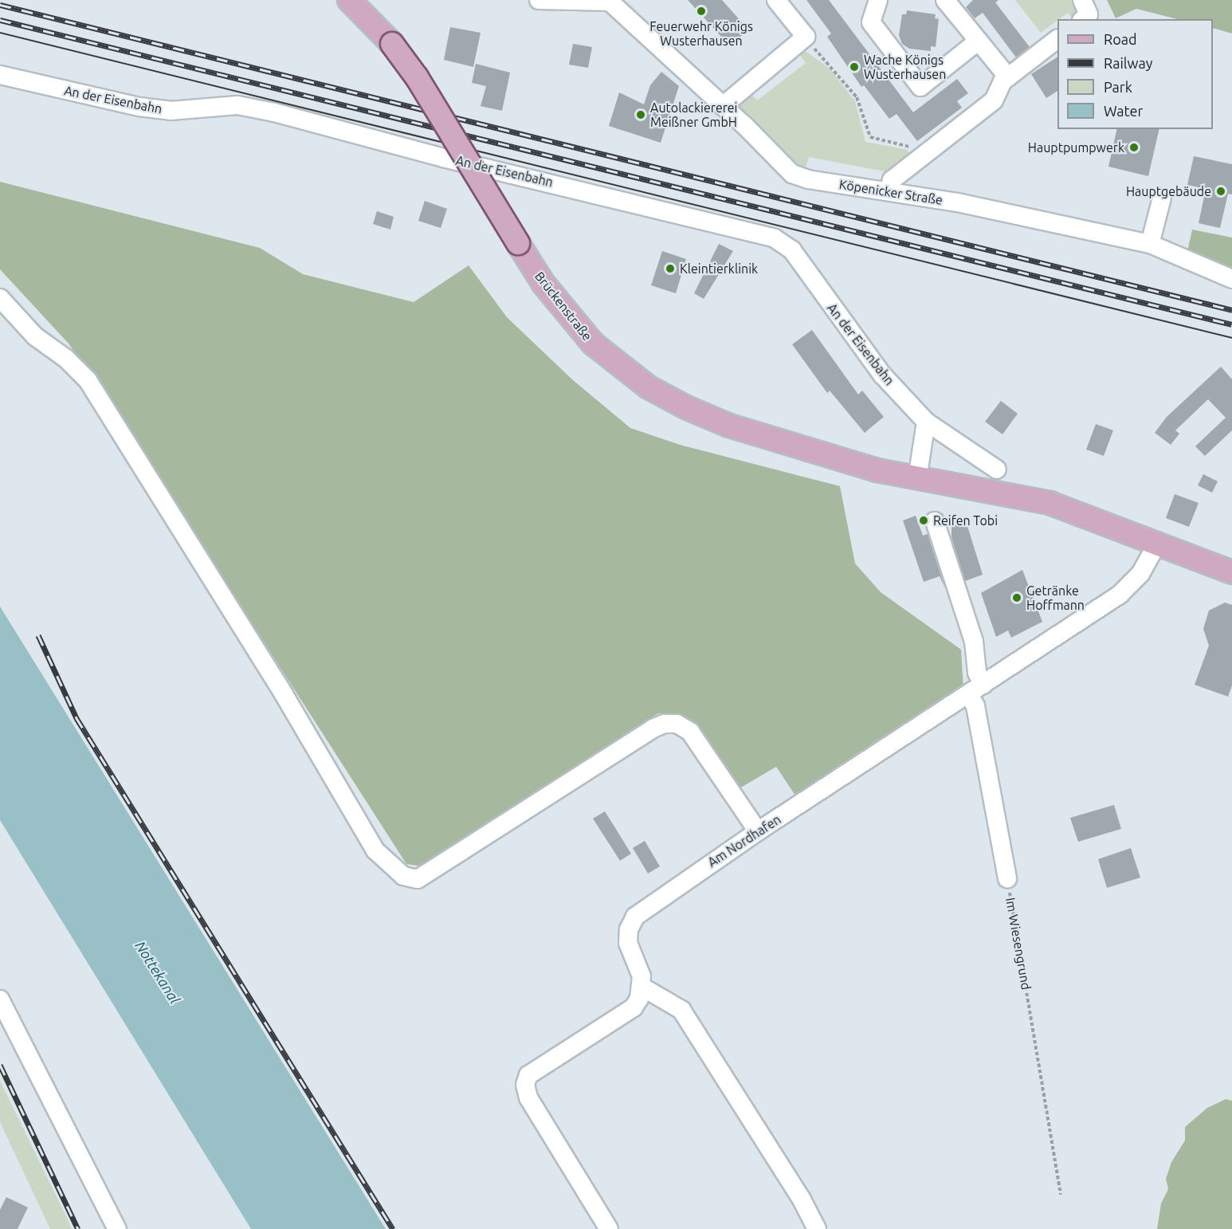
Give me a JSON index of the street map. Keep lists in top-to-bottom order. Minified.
{"streets":{"main road":["Brückenstraße"],"street":["An der Eisenbahn","Köpenicker Straße","Am Nordhafen","Im Wiesengrund"]},"crossings":[["Am Nordhafen","Im Wiesengrund"]],"water":["Nottekanal"],"places":["Feuerwehr Königs Wusterhausen","Wache Königs Wusterhausen","Autolackiererei Meißner GmbH","Hauptpumpwerk","Hauptgebäude","Kleintierklinik","Reifen Tobi","Getränke Hoffmann"],"legend":["Road","Railway","Park","Water"]}
